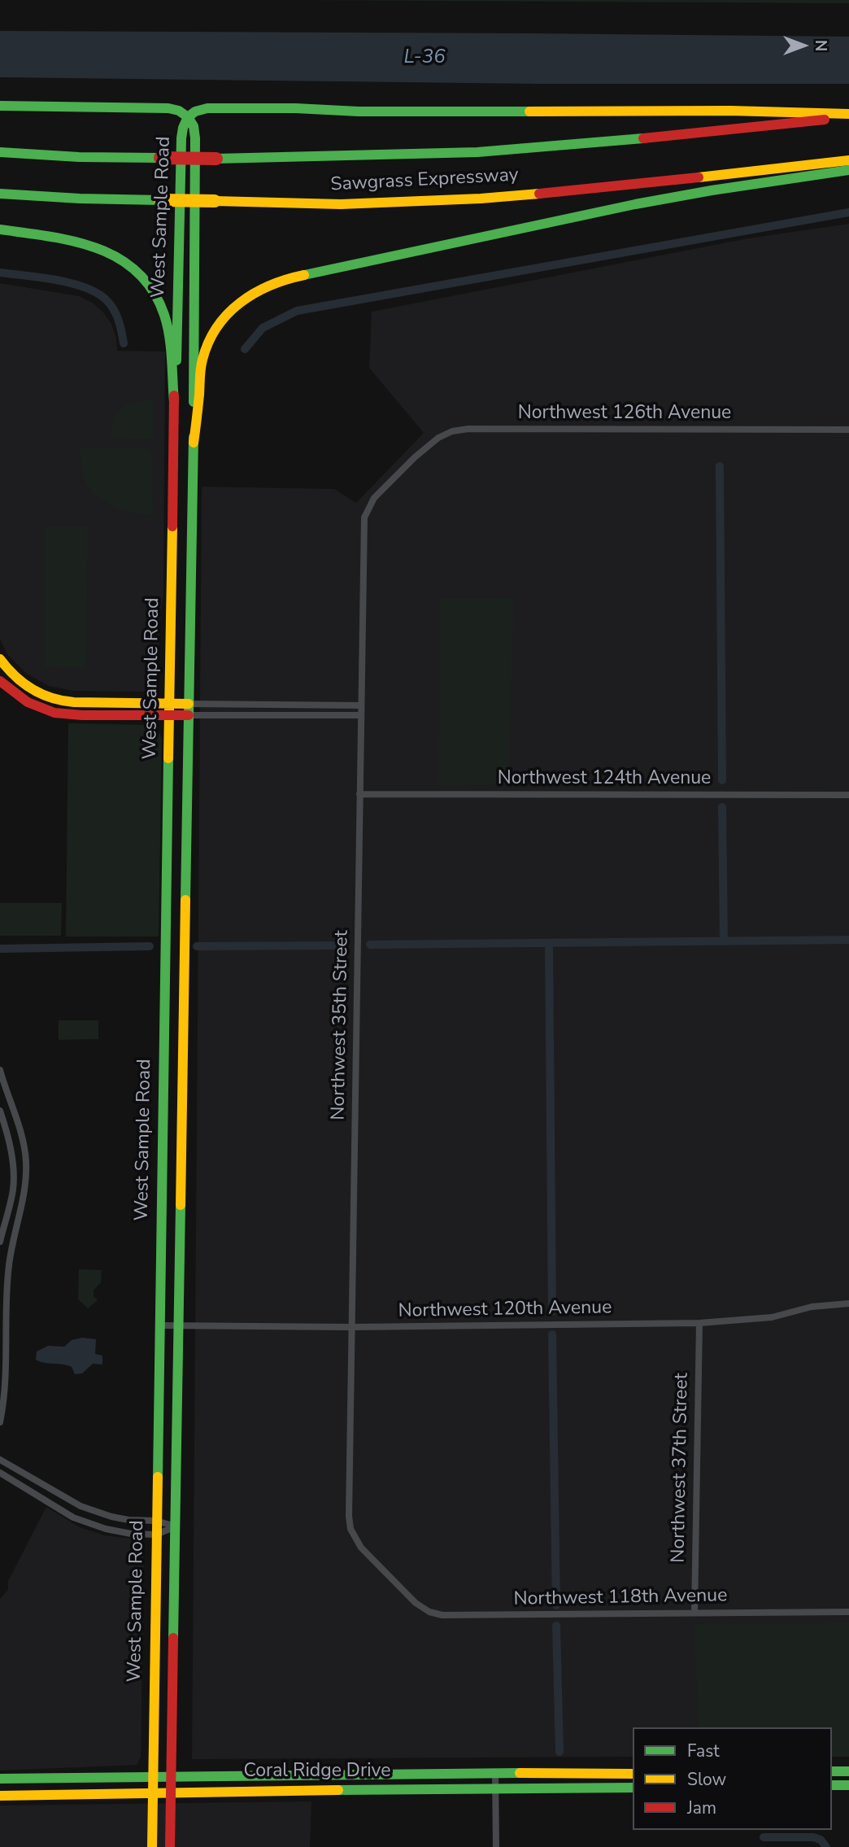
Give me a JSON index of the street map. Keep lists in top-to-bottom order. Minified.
{"streets":{"main road":["Sawgrass Expressway","West Sample Road","Coral Ridge Drive"],"street":["Northwest 126th Avenue","Northwest 124th Avenue","Northwest 35th Street","Northwest 120th Avenue","Northwest 37th Street","Northwest 118th Avenue"]},"crossings":[["West Sample Road","Northwest 120th Avenue"],["West Sample Road","Coral Ridge Drive"],["Northwest 126th Avenue","Northwest 35th Street"],["Northwest 124th Avenue","Northwest 35th Street"],["Northwest 35th Street","Northwest 120th Avenue"],["Northwest 35th Street","Northwest 118th Avenue"],["Northwest 120th Avenue","Northwest 37th Street"],["Northwest 37th Street","Northwest 118th Avenue"]],"water":["L-36"],"legend":["Fast","Slow","Jam"],"north":"right"}
